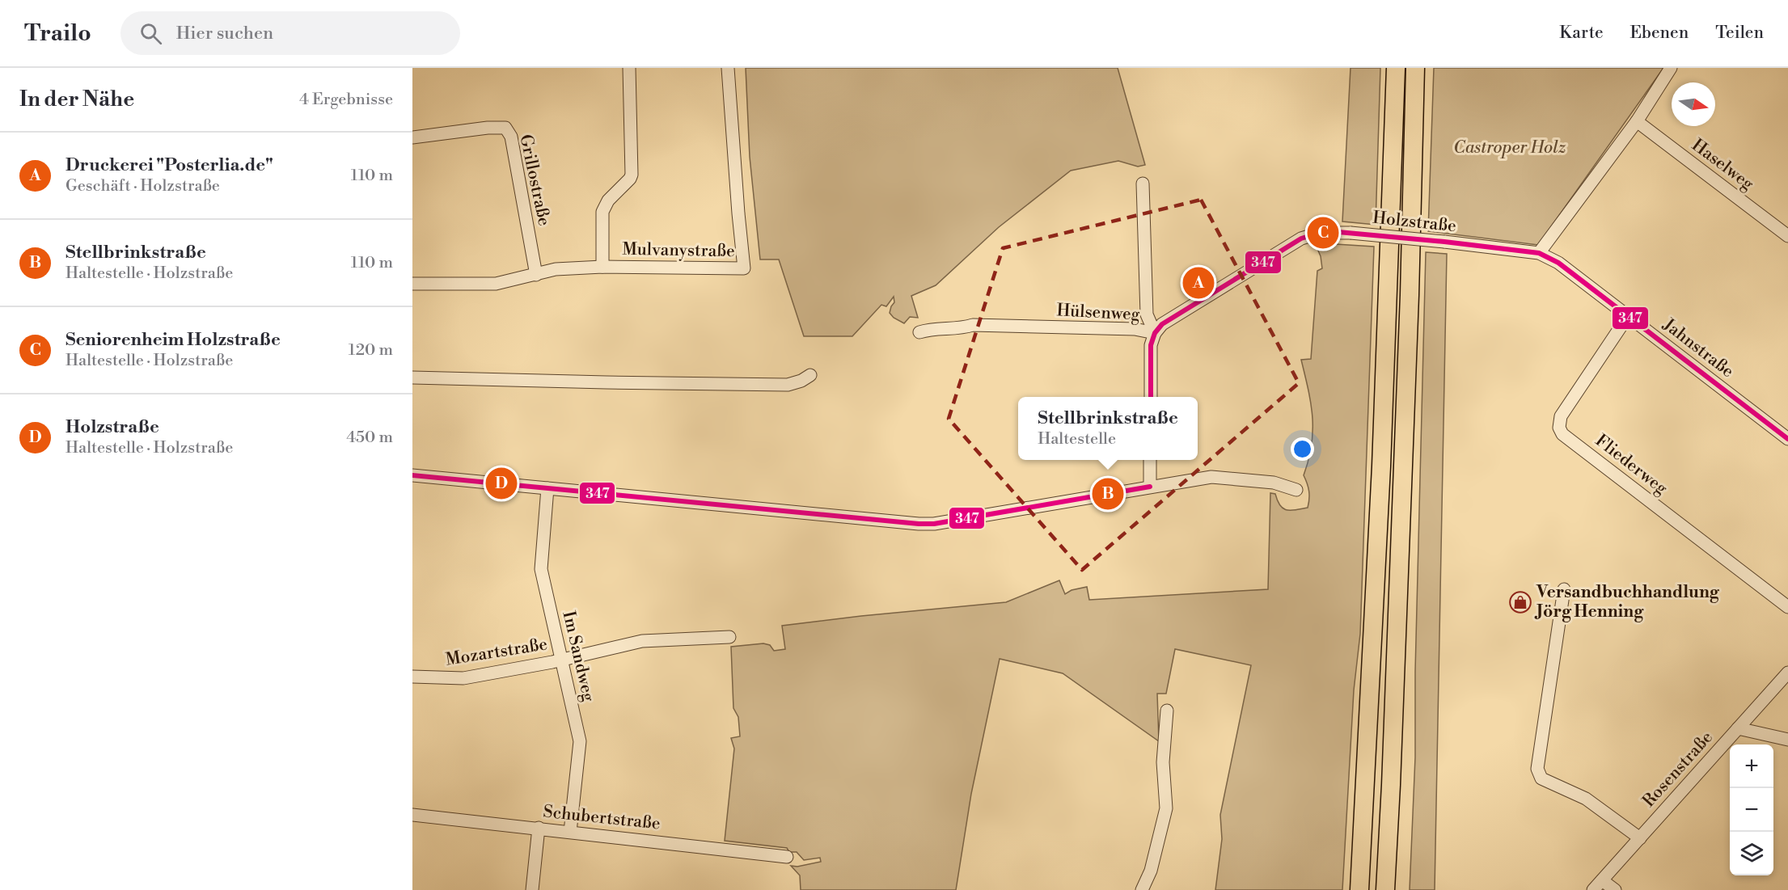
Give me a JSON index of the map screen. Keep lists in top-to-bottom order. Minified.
{"streets":{"street":["Haselweg","Grillostraße","Holzstraße","Mulvanystraße","Hülsenweg","Jahnstraße","Fliederweg","Mozartstraße","Im Sandweg","Rosenstraße","Schubertstraße"]},"crossings":[["Grillostraße","Mulvanystraße"],["Holzstraße","Hülsenweg"],["Holzstraße","Jahnstraße"],["Jahnstraße","Fliederweg"],["Mozartstraße","Im Sandweg"],["Im Sandweg","Schubertstraße"]],"parks":["Castroper Holz"],"places":{"shop":["Versandbuchhandlung Jörg Henning"]},"lines":["transit line 347"],"north":"right","page":{"header":"Trailo","search":"Hier suchen","nav":["Karte","Ebenen","Teilen"],"heading":["In der Nähe","4 Ergebnisse"],"list":[{"mark":"A","name":"Druckerei \"Posterlia.de\"","note":"Geschäft · Holzstraße","value":"110 m"},{"mark":"B","name":"Stellbrinkstraße","note":"Haltestelle · Holzstraße","value":"110 m"},{"mark":"C","name":"Seniorenheim Holzstraße","note":"Haltestelle · Holzstraße","value":"120 m"},{"mark":"D","name":"Holzstraße","note":"Haltestelle · Holzstraße","value":"450 m"}],"pins":["C","A","D","B"],"popup":["Stellbrinkstraße","Haltestelle"],"map_buttons":["+","−"]}}
